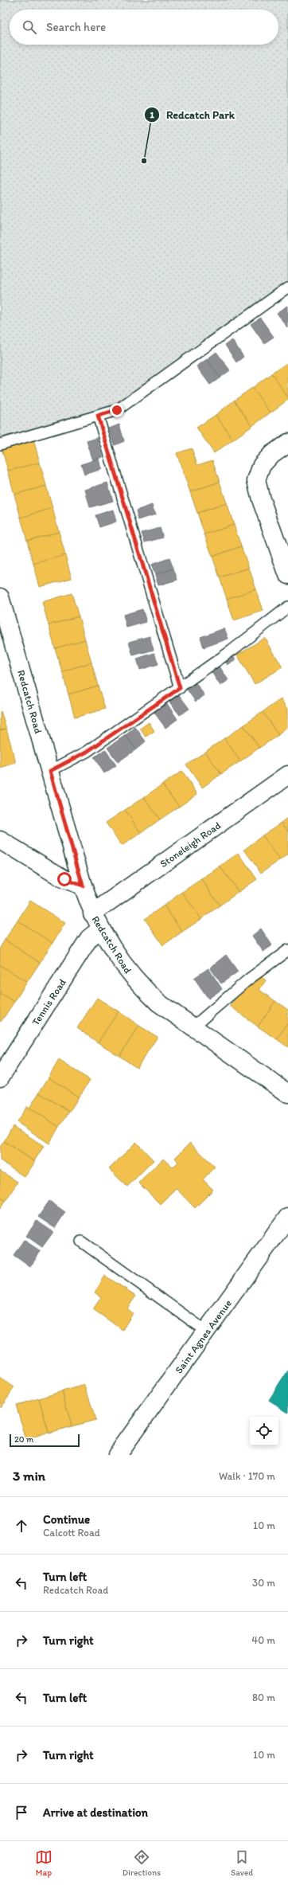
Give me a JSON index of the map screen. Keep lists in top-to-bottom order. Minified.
{"streets":{"street":["Redcatch Road","Stoneleigh Road","Tennis Road","Saint Agnes Avenue"]},"crossings":[["Redcatch Road","Stoneleigh Road"],["Redcatch Road","Tennis Road"]],"places":["Redcatch Park"],"scale_bar":"20 m","page":{"search":"Search here","scale":"20 m","heading":["3 min","Walk · 170 m"],"list":[["Continue","Calcott Road","10 m"],["Turn left","Redcatch Road","30 m"],["Turn right","40 m"],["Turn left","80 m"],["Turn right","10 m"],"Arrive at destination"],"nav":["Map","Directions","Saved"]}}
